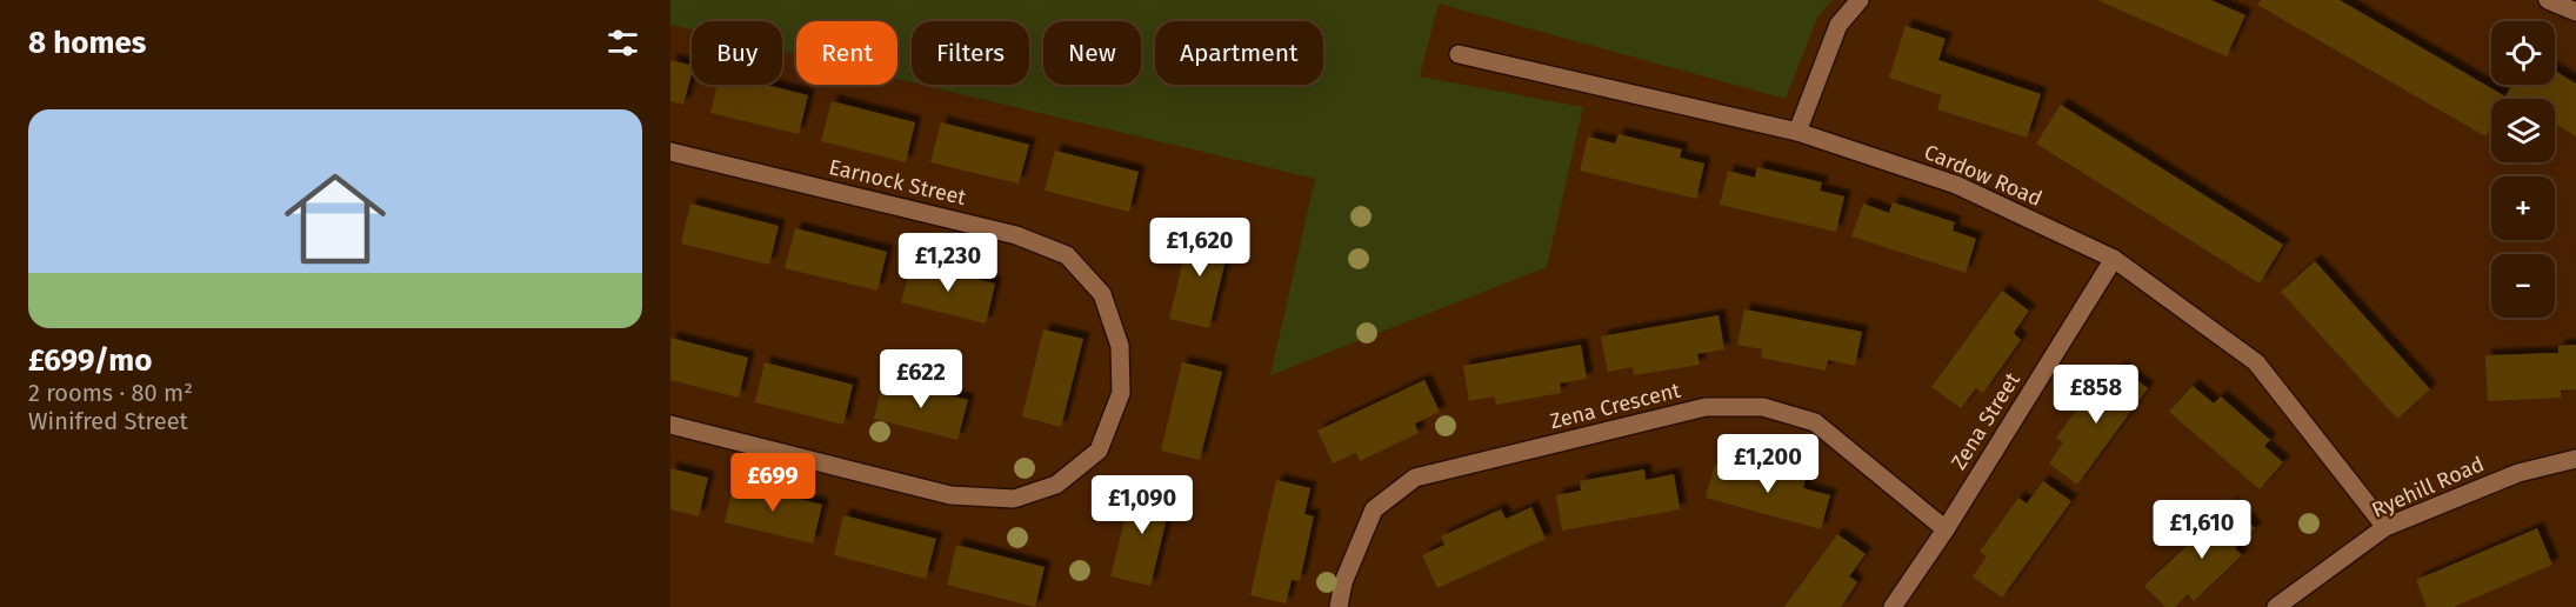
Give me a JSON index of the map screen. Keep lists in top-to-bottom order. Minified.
{"streets":{"street":["Cardow Road","Earnock Street","Zena Crescent","Zena Street","Ryehill Road"]},"crossings":[["Cardow Road","Zena Street"],["Cardow Road","Ryehill Road"],["Zena Crescent","Zena Street"]],"page":{"heading":"8 homes","map_buttons":["+","−"],"chip":["Buy","Rent","Filters","New","Apartment"],"list":[{"name":"£699/mo","note":"2 rooms · 80 m² · Winifred Street"}],"price":["£1,620","£1,230","£622","£858","£1,200","£699","£1,090","£1,610"]}}
